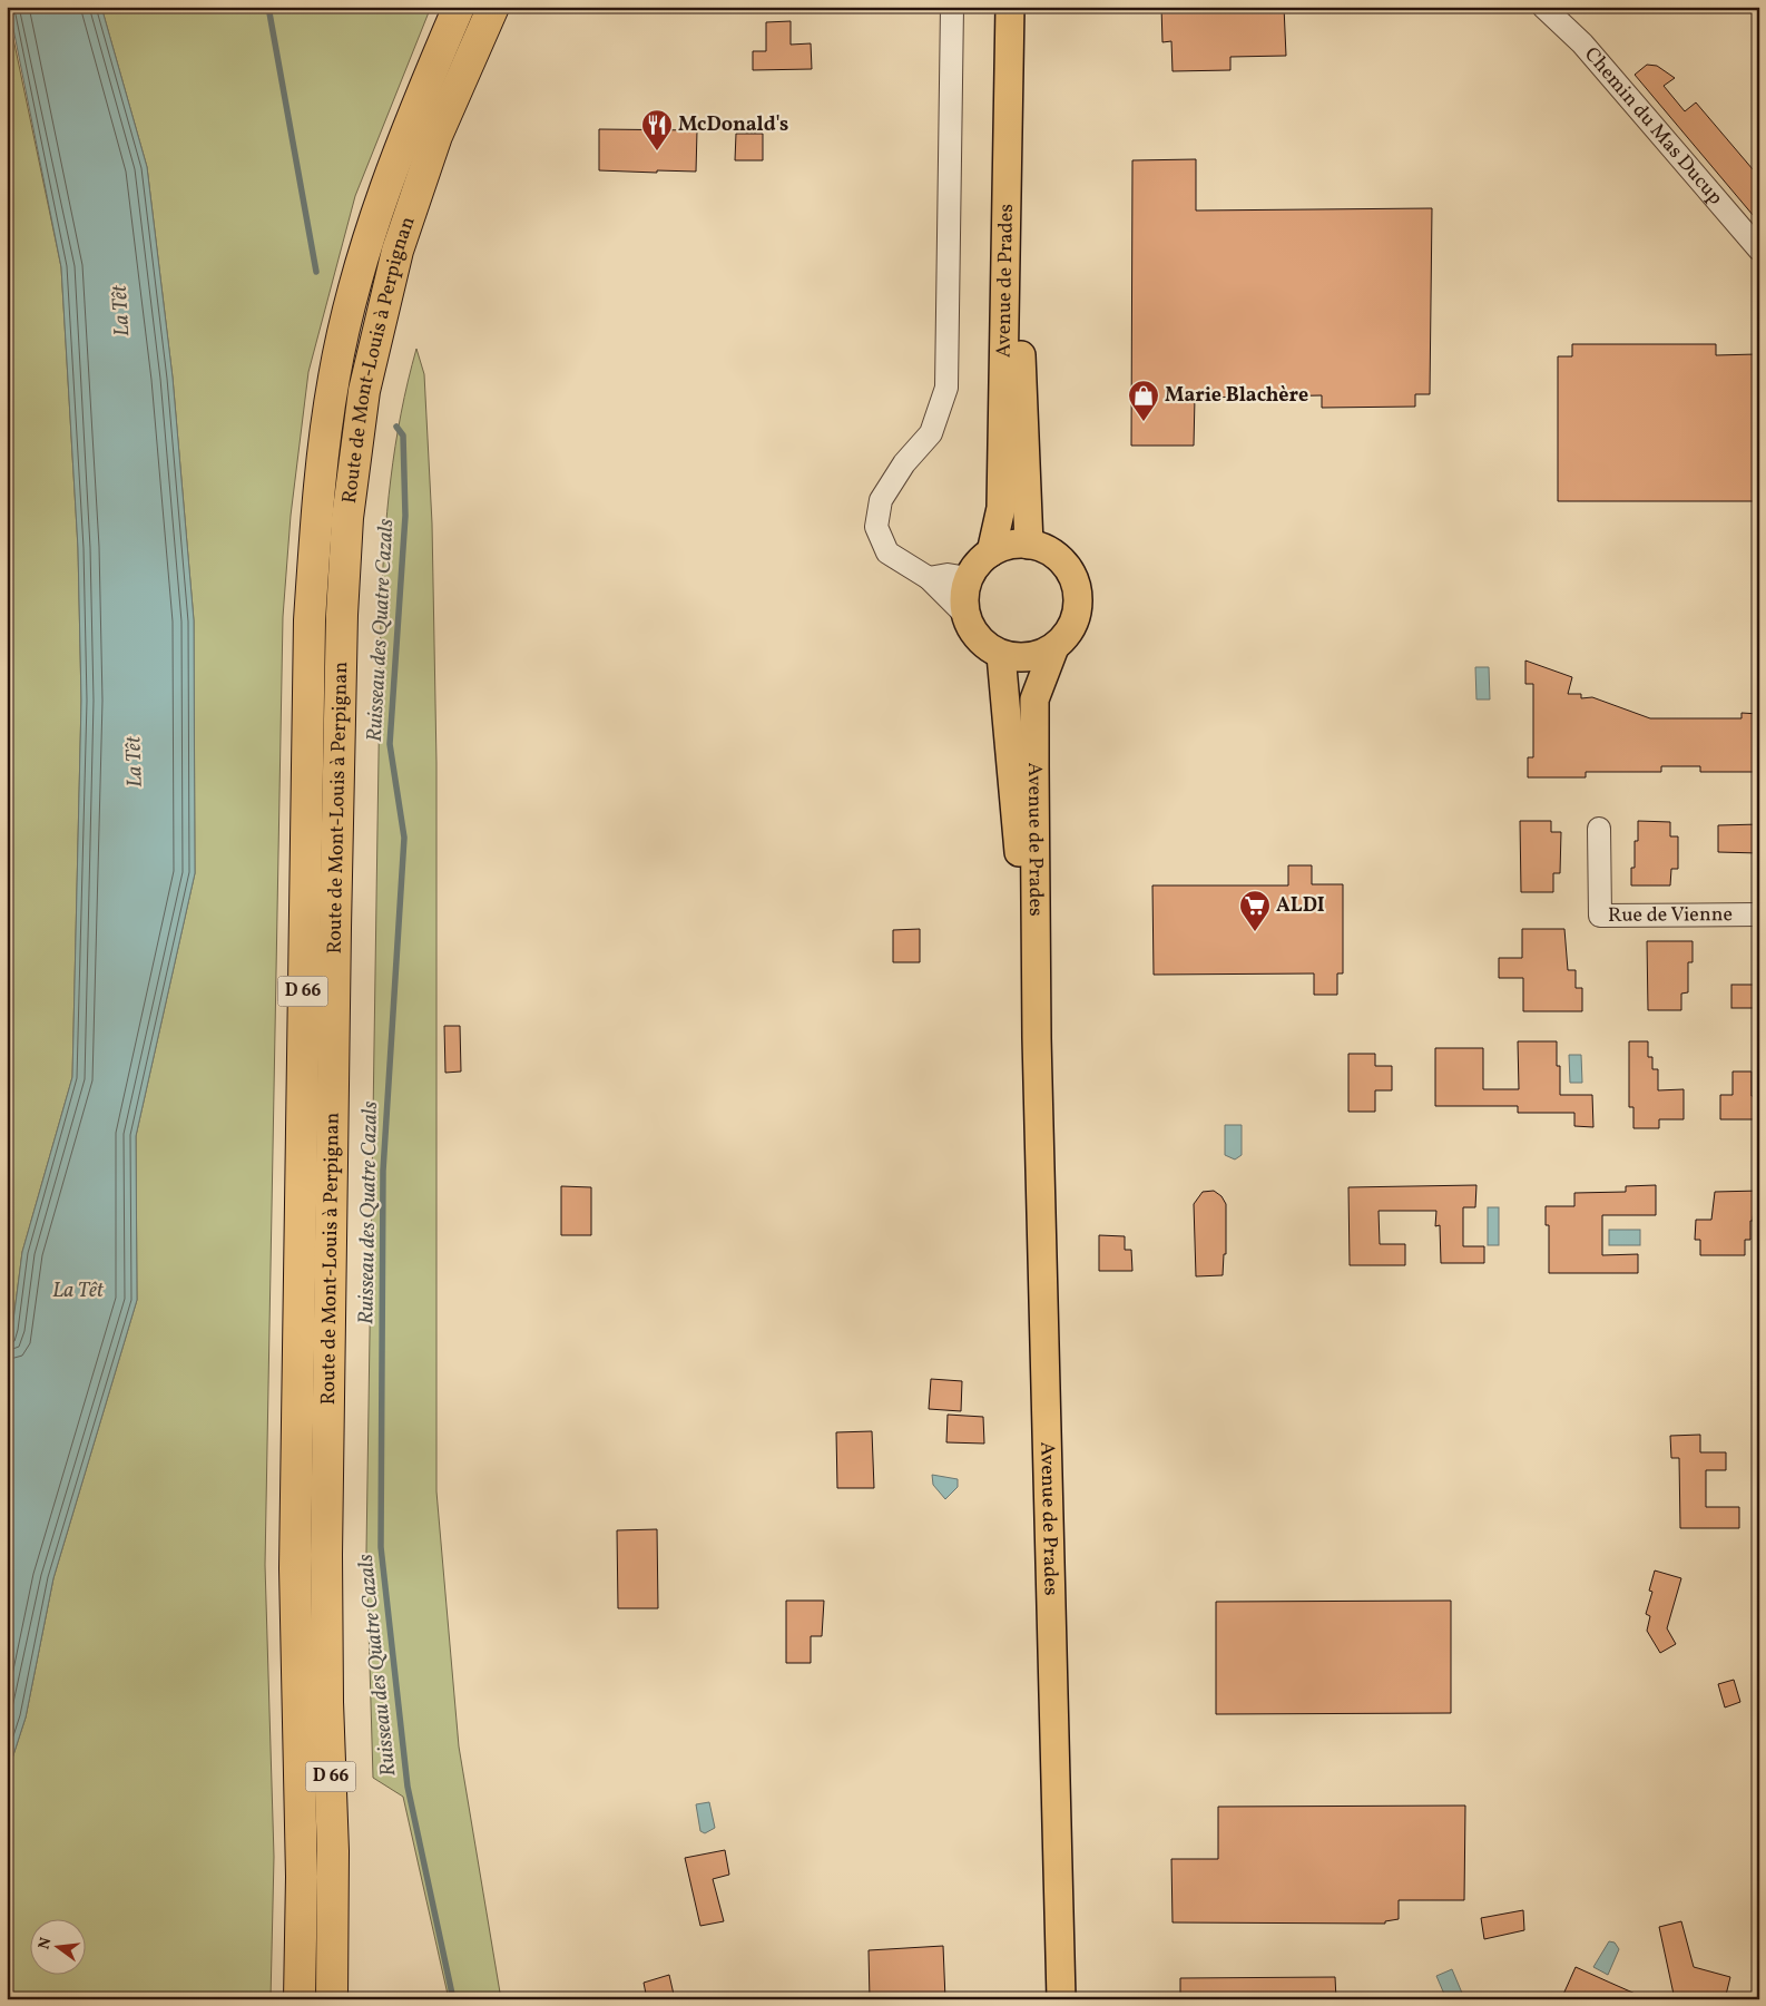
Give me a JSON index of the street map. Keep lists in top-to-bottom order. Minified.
{"streets":{"highway":["Route de Mont-Louis à Perpignan","D 66"],"main road":["Avenue de Prades"],"street":["Chemin du Mas Ducup","Rue de Vienne"]},"water":["La Têt","Ruisseau des Quatre Cazals"],"places":{"restaurant":["McDonald's"],"shop":["Marie Blachère"],"supermarket":["ALDI"]},"north":"left"}
